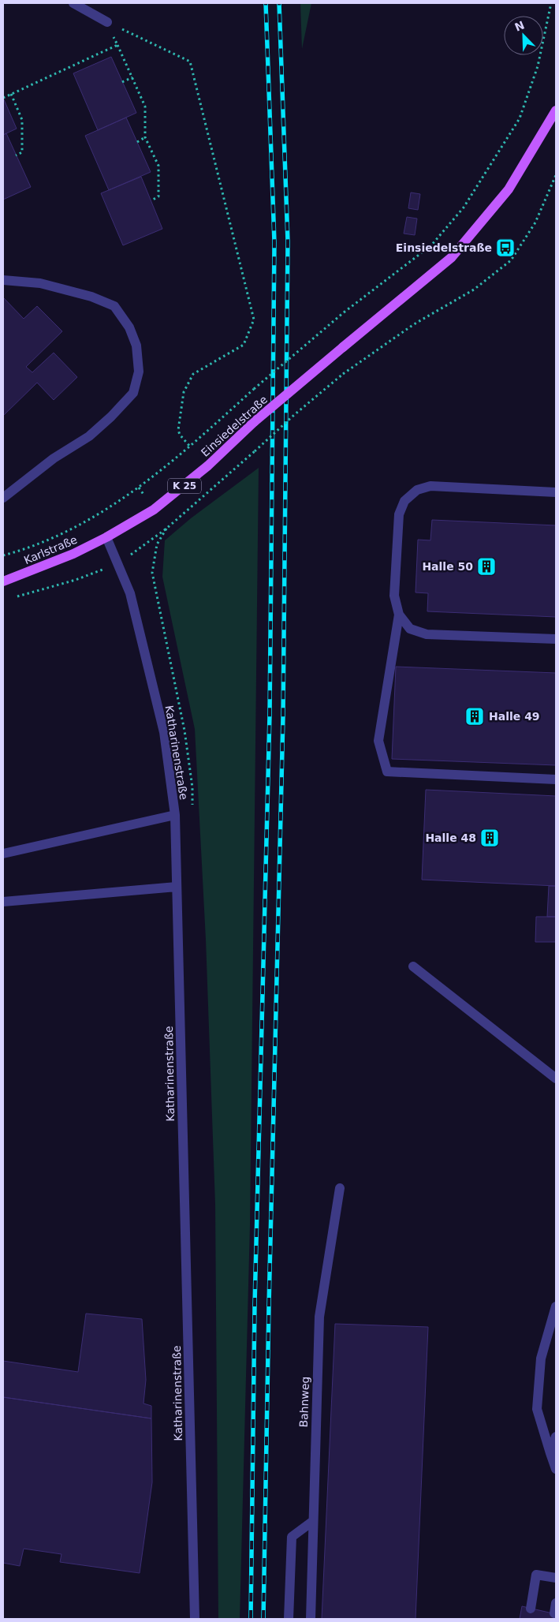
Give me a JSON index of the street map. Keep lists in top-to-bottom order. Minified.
{"streets":{"main road":["Einsiedelstraße","K 25","Karlstraße"],"street":["Katharinenstraße","Bahnweg"]},"crossings":[["Einsiedelstraße","Karlstraße"],["Einsiedelstraße","Katharinenstraße"],["Karlstraße","Katharinenstraße"]],"places":{"bus stop":["Einsiedelstraße"],"building":["Halle 50","Halle 49","Halle 48"]},"north":"top left"}
